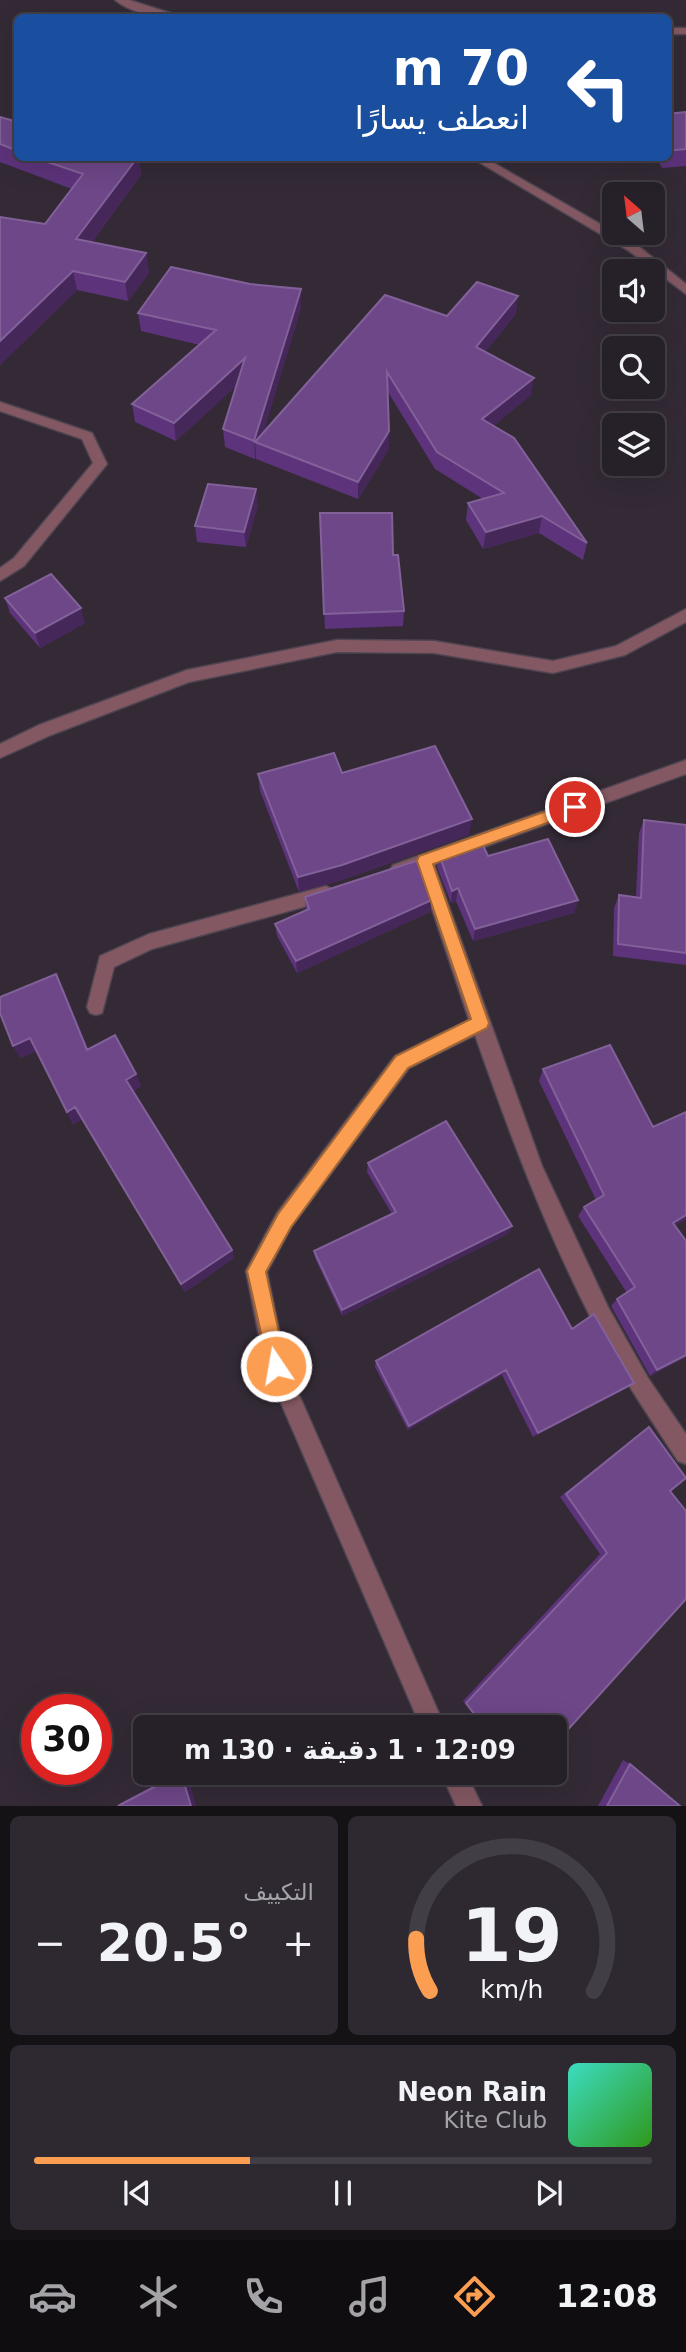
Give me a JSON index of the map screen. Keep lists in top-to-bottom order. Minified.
{"north":"top left","page":{"turn":["70 m","انعطف يسارًا"],"limit":"30","trip":"12:09 · 1 دقيقة · 130 m","tile":"التكييف","heat":["−","20.5°","+"],"song":["Neon Rain","Kite Club"],"tabs":"12:08","gauge":["19","km/h"]}}
